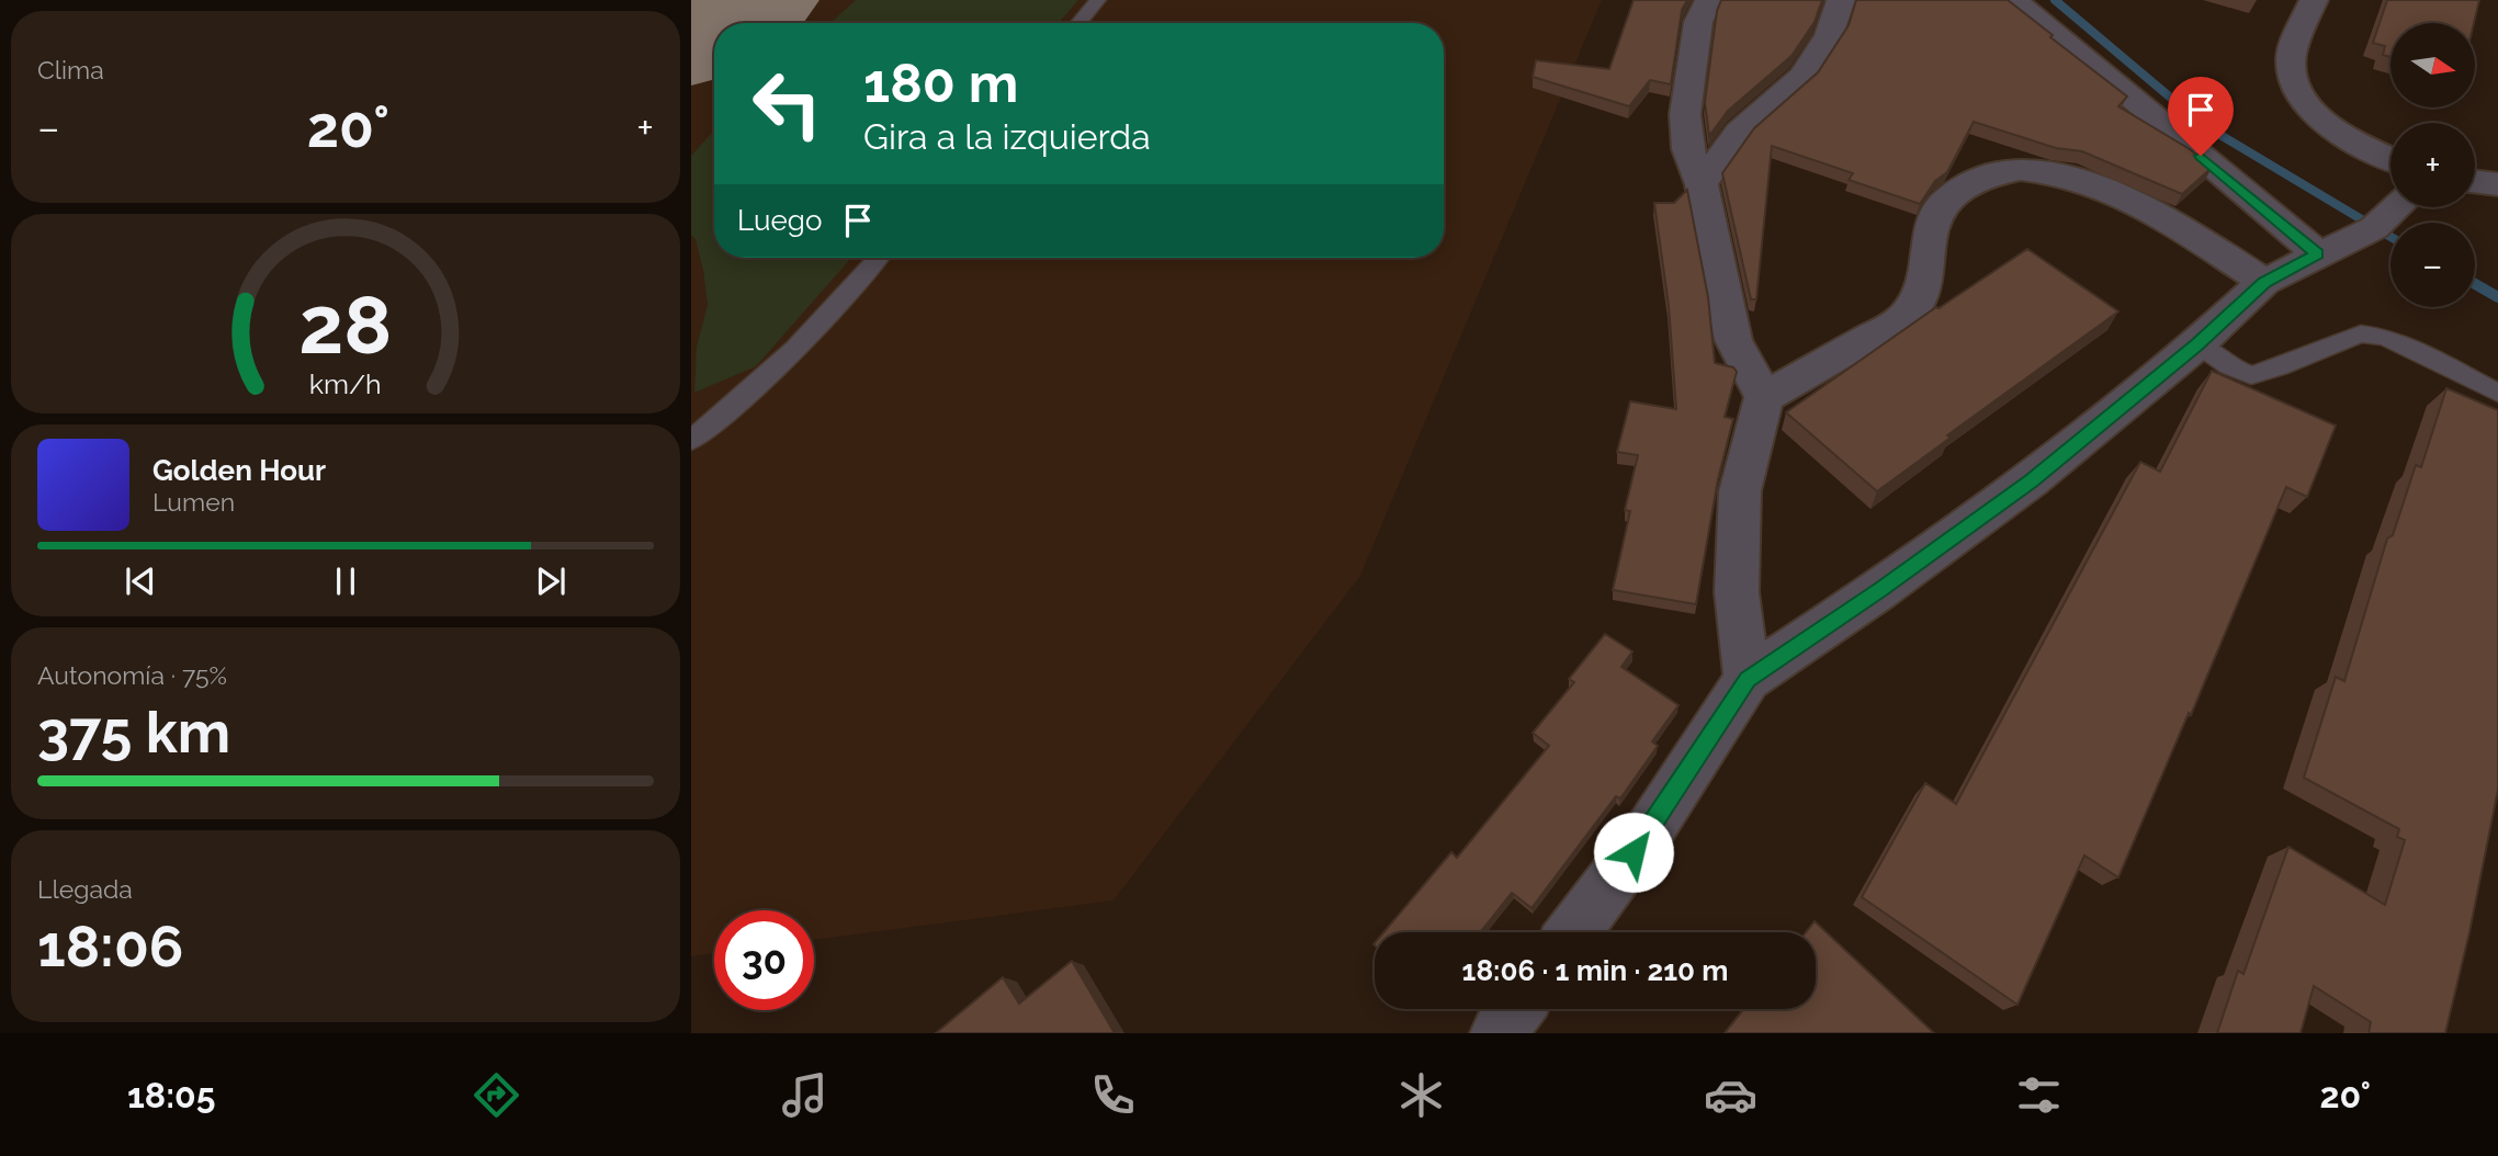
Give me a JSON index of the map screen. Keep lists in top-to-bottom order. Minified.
{"north":"right","page":{"tile":["Clima",["Autonomía · 75%","375 km"],["Llegada","18:06"]],"map_buttons":["+","−"],"turn":["180 m","Gira a la izquierda"],"heat":["−","20°","+"],"then":"Luego","song":["Golden Hour","Lumen"],"limit":"30","trip":"18:06 · 1 min · 210 m","tabs":["18:05","20°"],"gauge":["28","km/h"]}}
